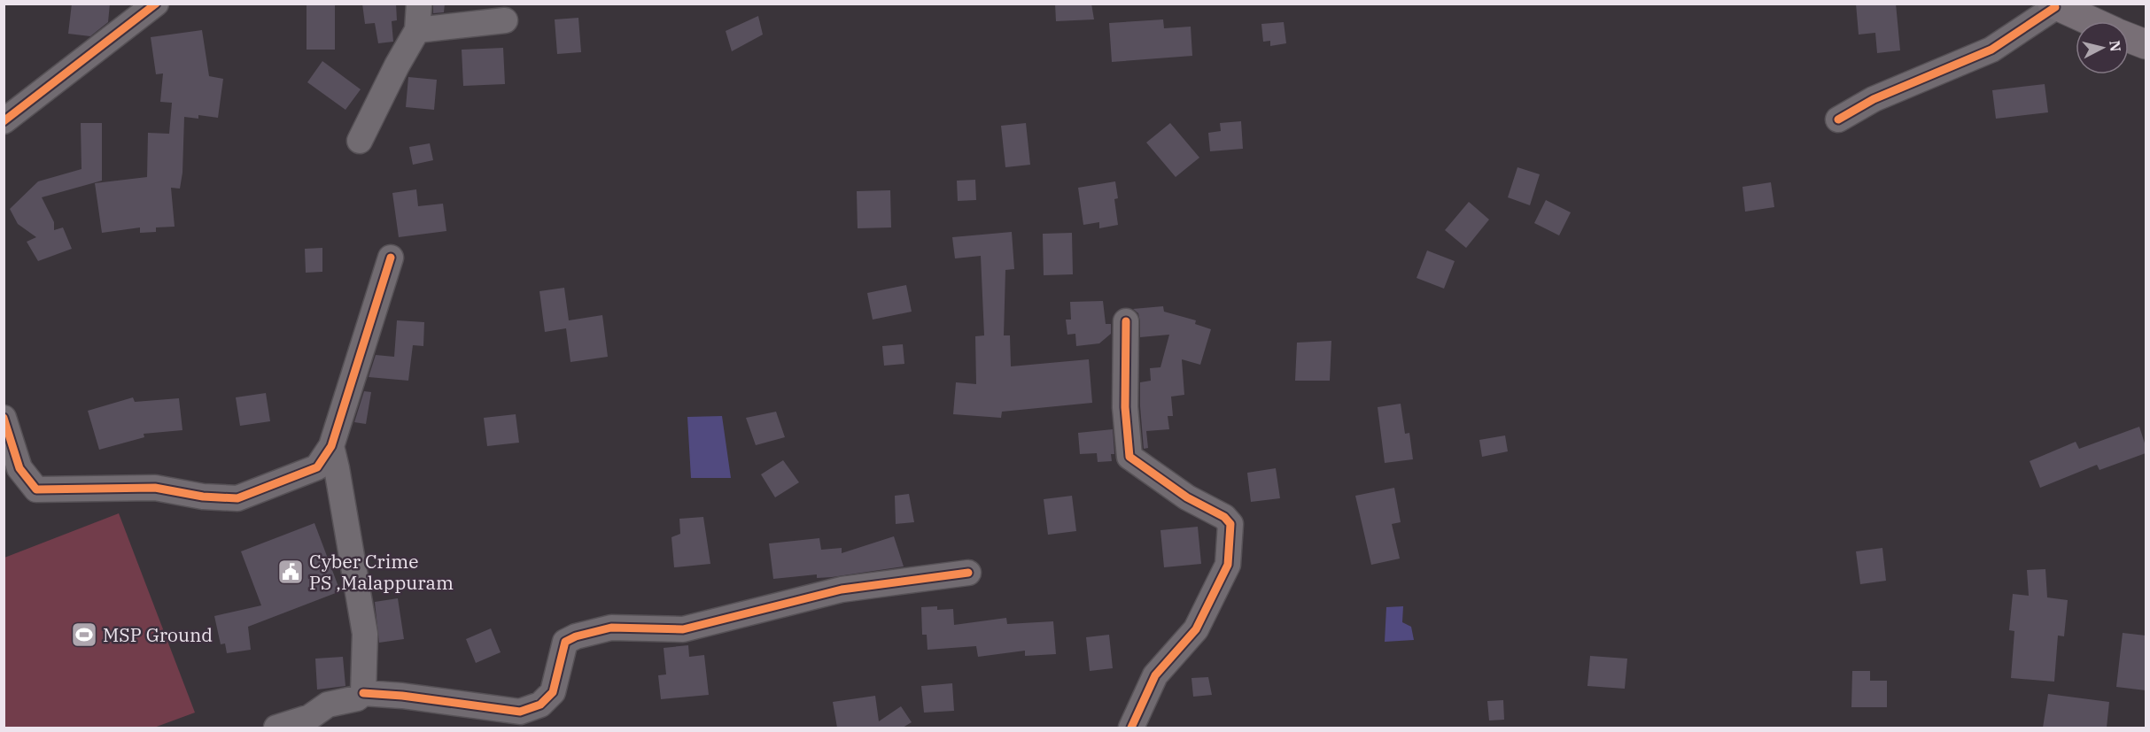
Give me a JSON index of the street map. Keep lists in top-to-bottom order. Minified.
{"places":{"public building":["Cyber Crime PS ,Malappuram"],"sports":["MSP Ground"]},"north":"right"}
